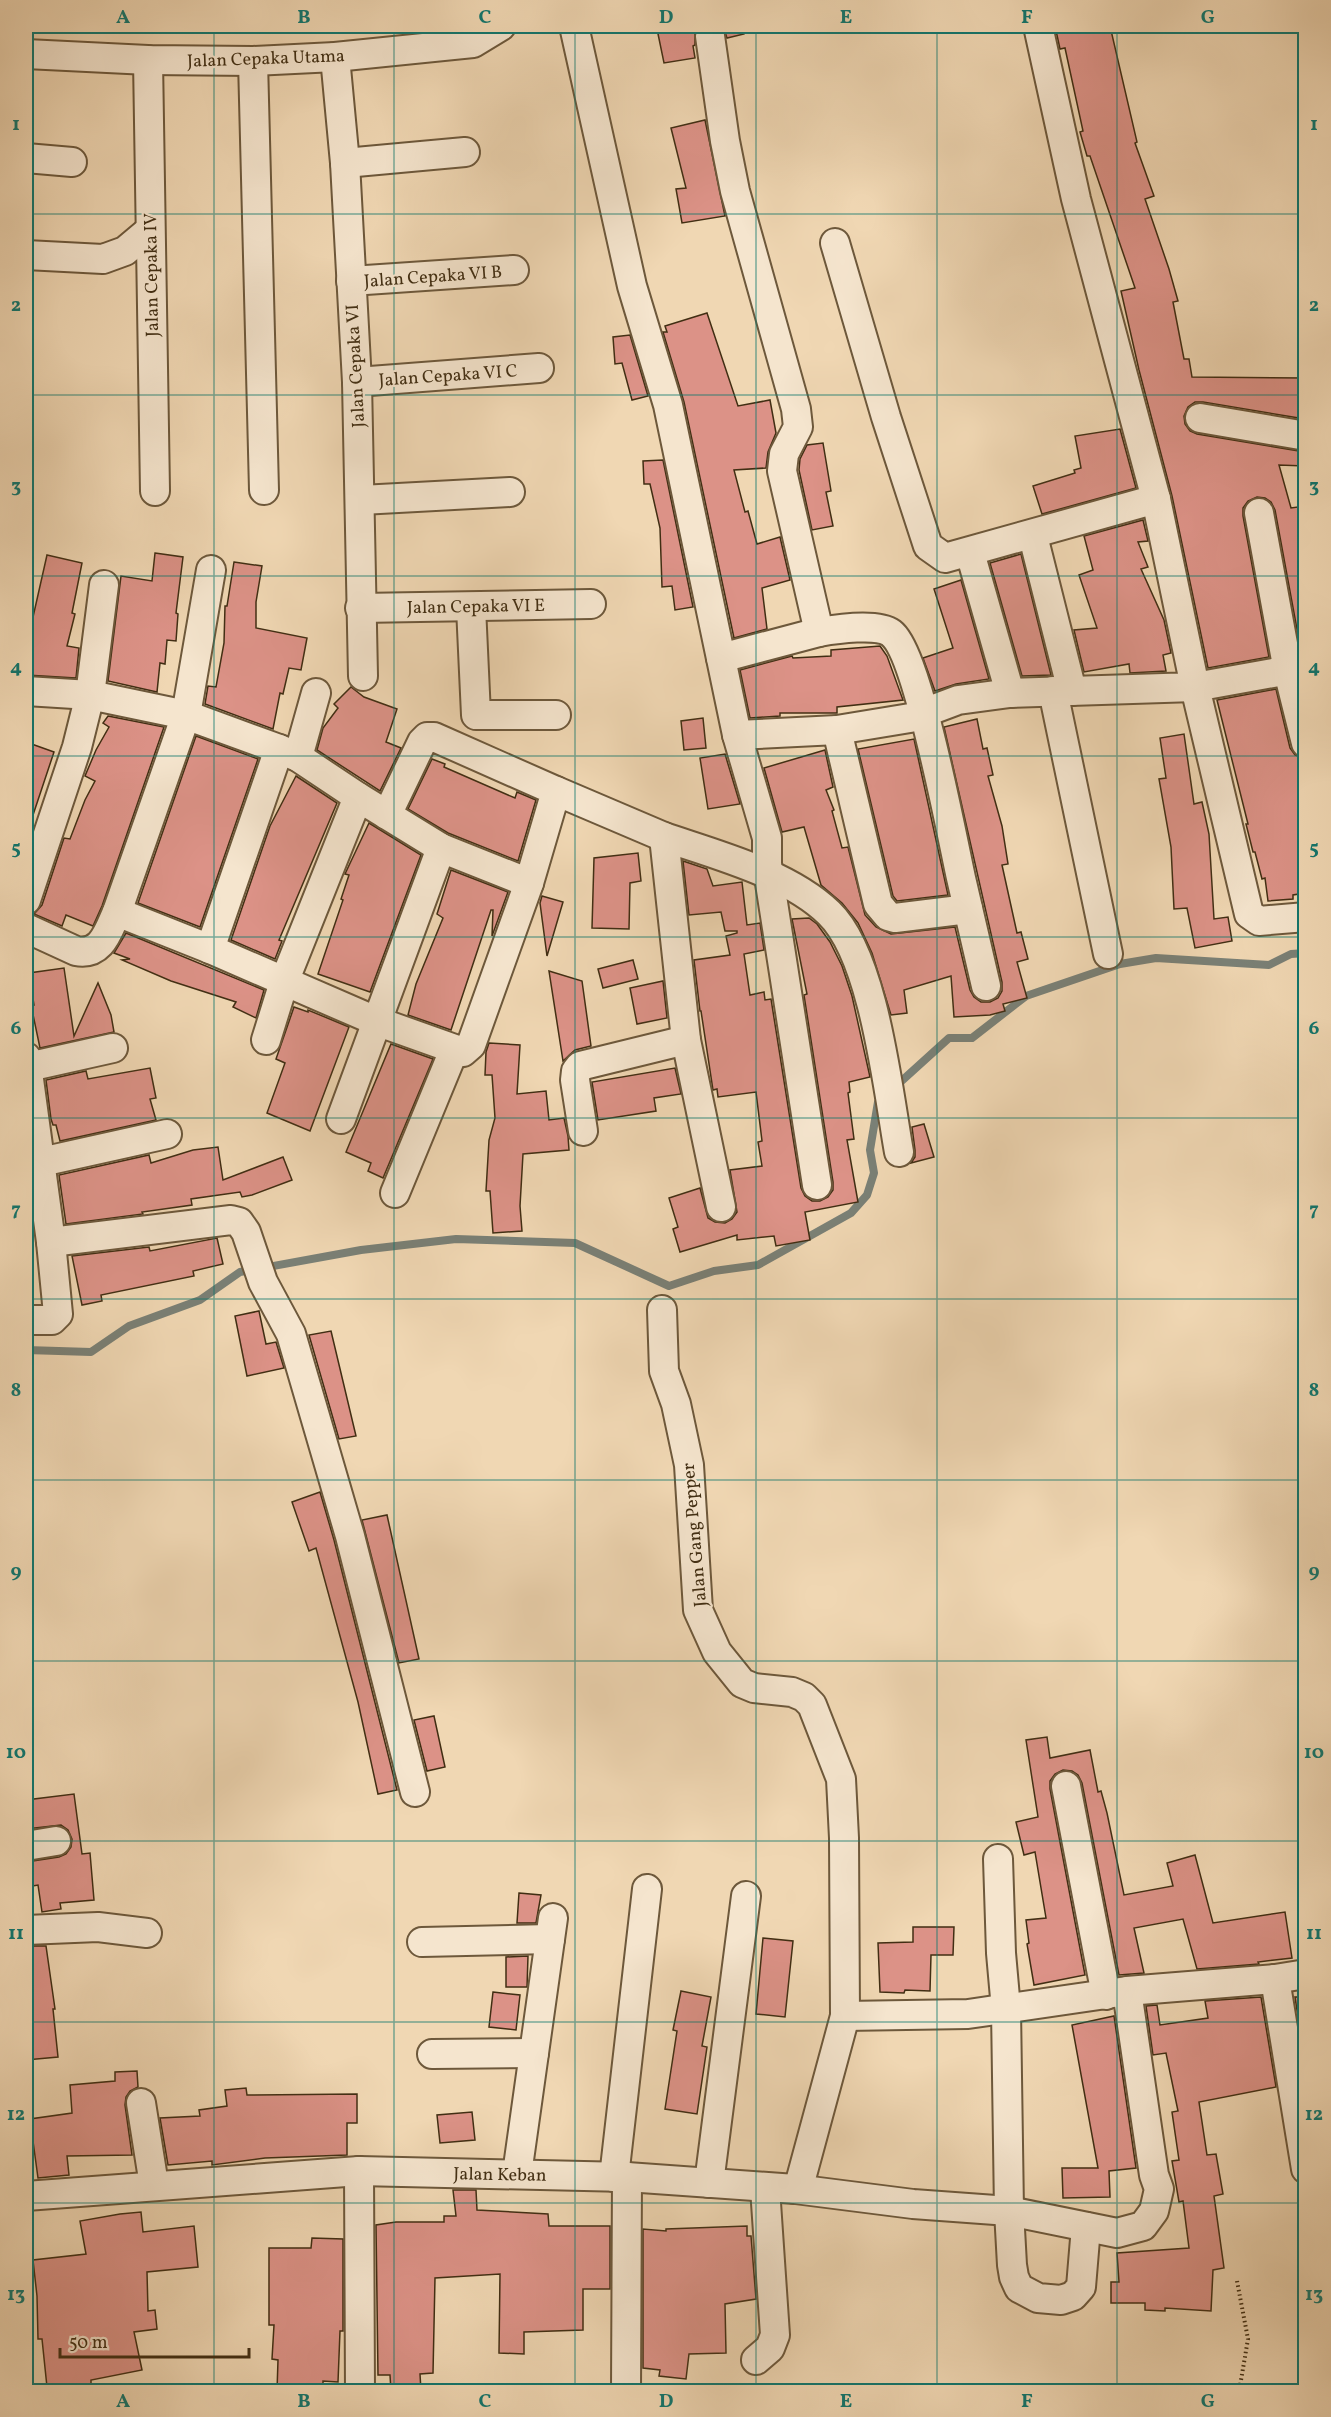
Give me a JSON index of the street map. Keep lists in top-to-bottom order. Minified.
{"streets":{"street":["Jalan Cepaka Utama","Jalan Cepaka IV","Jalan Cepaka VI B","Jalan Cepaka VI","Jalan Cepaka VI C","Jalan Cepaka VI E","Jalan Gang Pepper","Jalan Keban"]},"crossings":[["Jalan Cepaka Utama","Jalan Cepaka IV"],["Jalan Cepaka Utama","Jalan Cepaka VI"],["Jalan Cepaka VI B","Jalan Cepaka VI"],["Jalan Cepaka VI","Jalan Cepaka VI C"],["Jalan Cepaka VI","Jalan Cepaka VI E"]],"scale_bar":"50 m","grid":{"columns":["A","B","C","D","E","F","G"],"rows":["1","2","3","4","5","6","7","8","9","10","11","12","13"]}}
